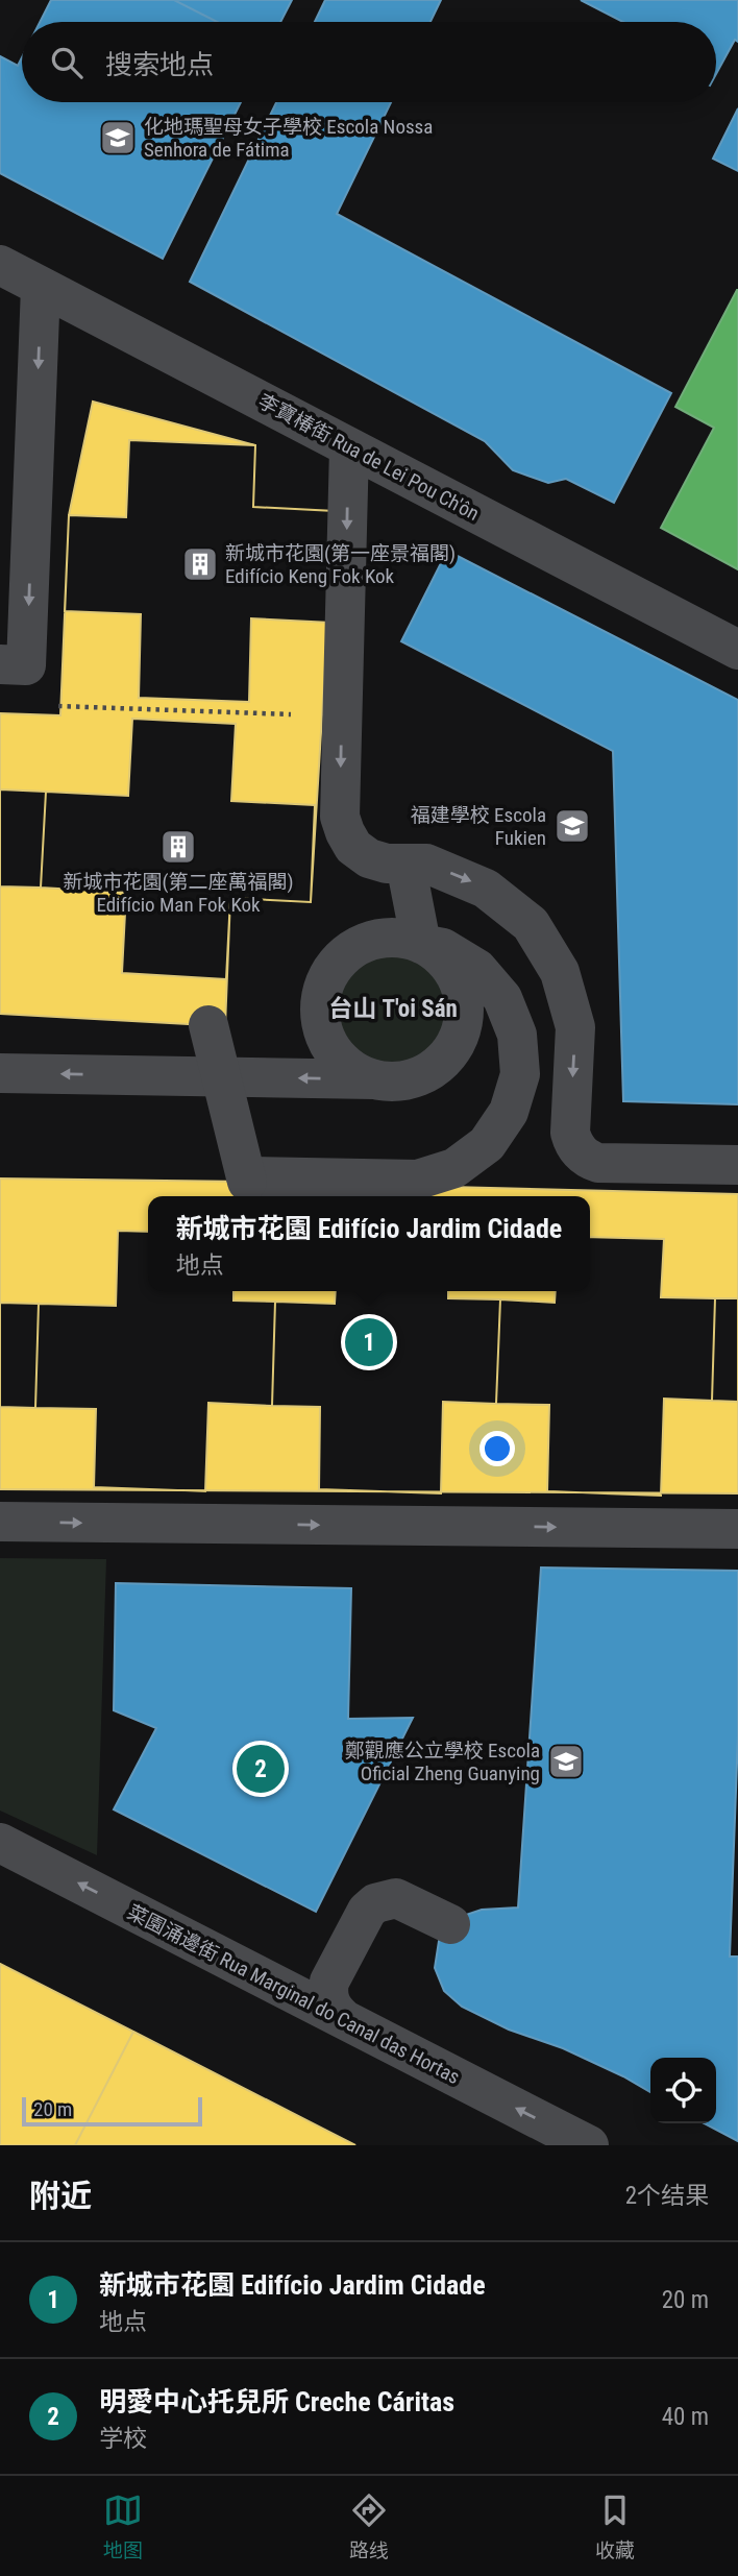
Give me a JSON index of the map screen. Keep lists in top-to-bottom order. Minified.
{"streets":{"street":["李寶椿街 Rua de Lei Pou Ch'ôn","菜園涌邊街 Rua Marginal do Canal das Hortas"]},"one_way":["菜園涌邊街 Rua Marginal do Canal das Hortas"],"districts":["台山 T'oi Sán"],"places":{"school or university":["化地瑪聖母女子學校 Escola Nossa Senhora de Fátima","福建學校 Escola Fukien","鄭觀應公立學校 Escola Oficial Zheng Guanying"],"building":["新城市花園(第一座景福閣) Edifício Keng Fok Kok","新城市花園(第二座萬福閣) Edifício Man Fok Kok"]},"scale_bar":"20 m","page":{"search":"搜索地点","popup":["新城市花園 Edifício Jardim Cidade","地点"],"pins":["1","2"],"scale":"20 m","heading":["附近","2个结果"],"list":[{"mark":"1","name":"新城市花園 Edifício Jardim Cidade","note":"地点","value":"20 m"},{"mark":"2","name":"明愛中心托兒所 Creche Cáritas","note":"学校","value":"40 m"}],"nav":["地图","路线","收藏"]}}
